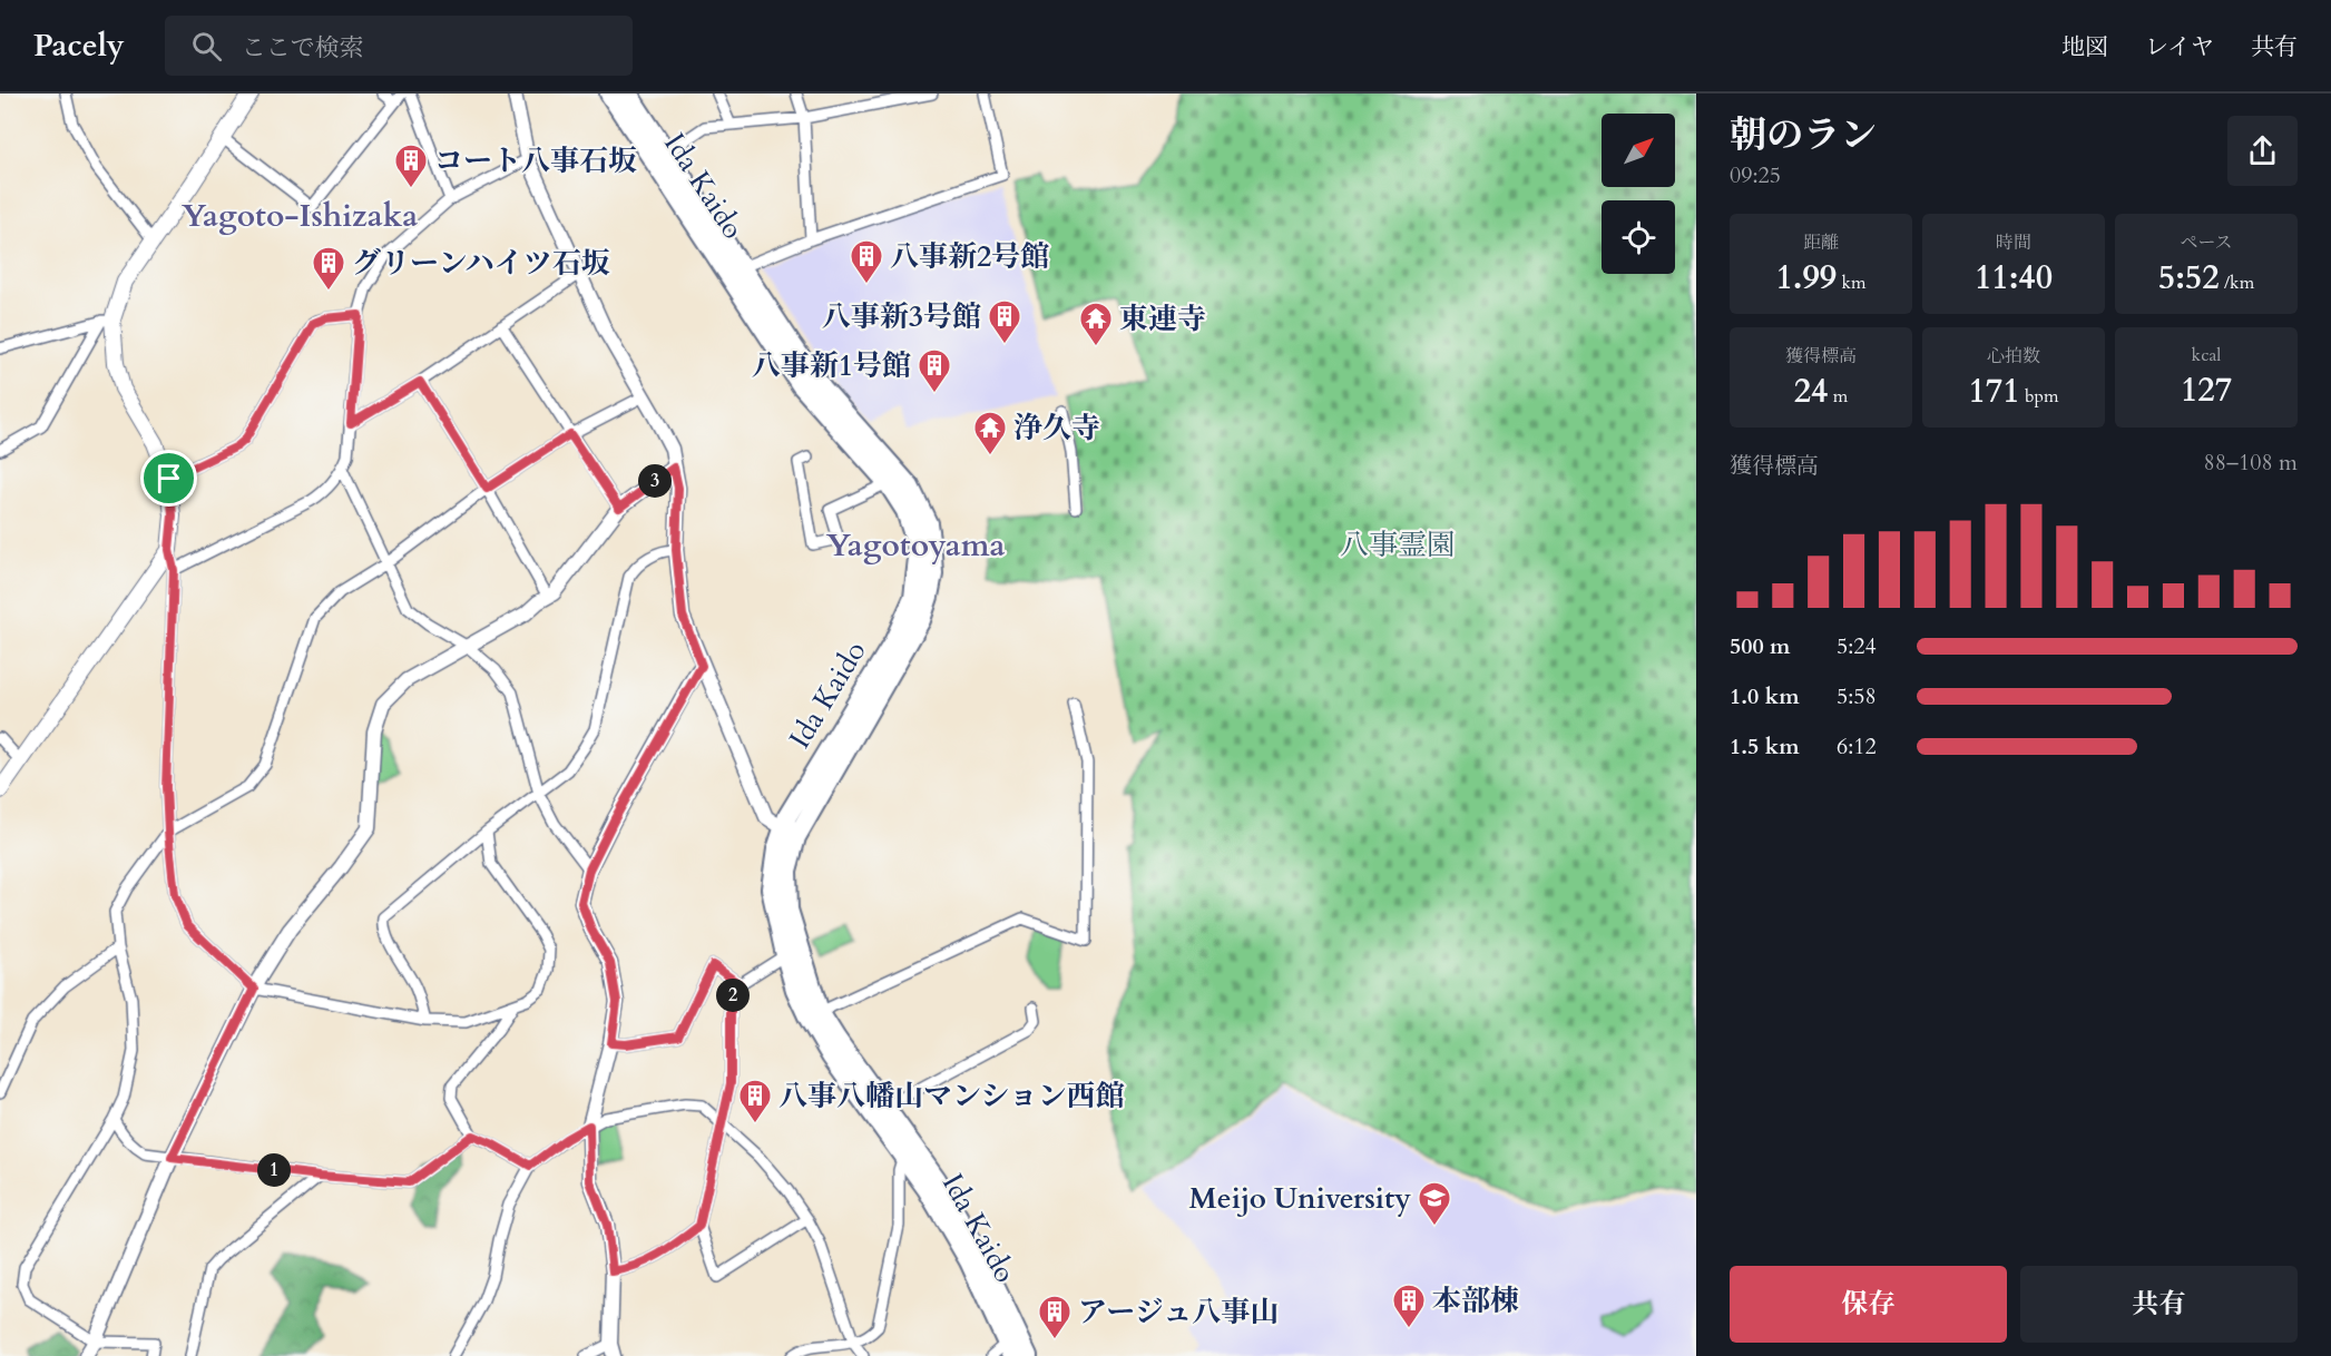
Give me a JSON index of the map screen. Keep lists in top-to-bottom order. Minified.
{"streets":{"highway":["Ida Kaido"]},"districts":["Yagoto-Ishizaka","Yagotoyama"],"parks":["八事霊園"],"places":{"building":["コート八事石坂","八事新2号館","グリーンハイツ石坂","八事新3号館","八事新1号館","八事八幡山マンション西館","本部棟","アージュ八事山"],"temple":["東連寺","浄久寺"],"school or university":["Meijo University"]},"north":"top right","page":{"header":"Pacely","search":"ここで検索","nav":["地図","レイヤ","共有"],"heading":["朝のラン","09:25"],"stats":[["距離","1.99 km"],["時間","11:40"],["ペース","5:52 /km"],["獲得標高","24 m"],["心拍数","171 bpm"],["kcal","127"]],"chart":["獲得標高","88–108 m"],"pins":["3","2","1"],"list":[{"name":"500 m","note":"5:24"},{"name":"1.0 km","note":"5:58"},{"name":"1.5 km","note":"6:12"}],"buttons":["保存","共有"]}}
